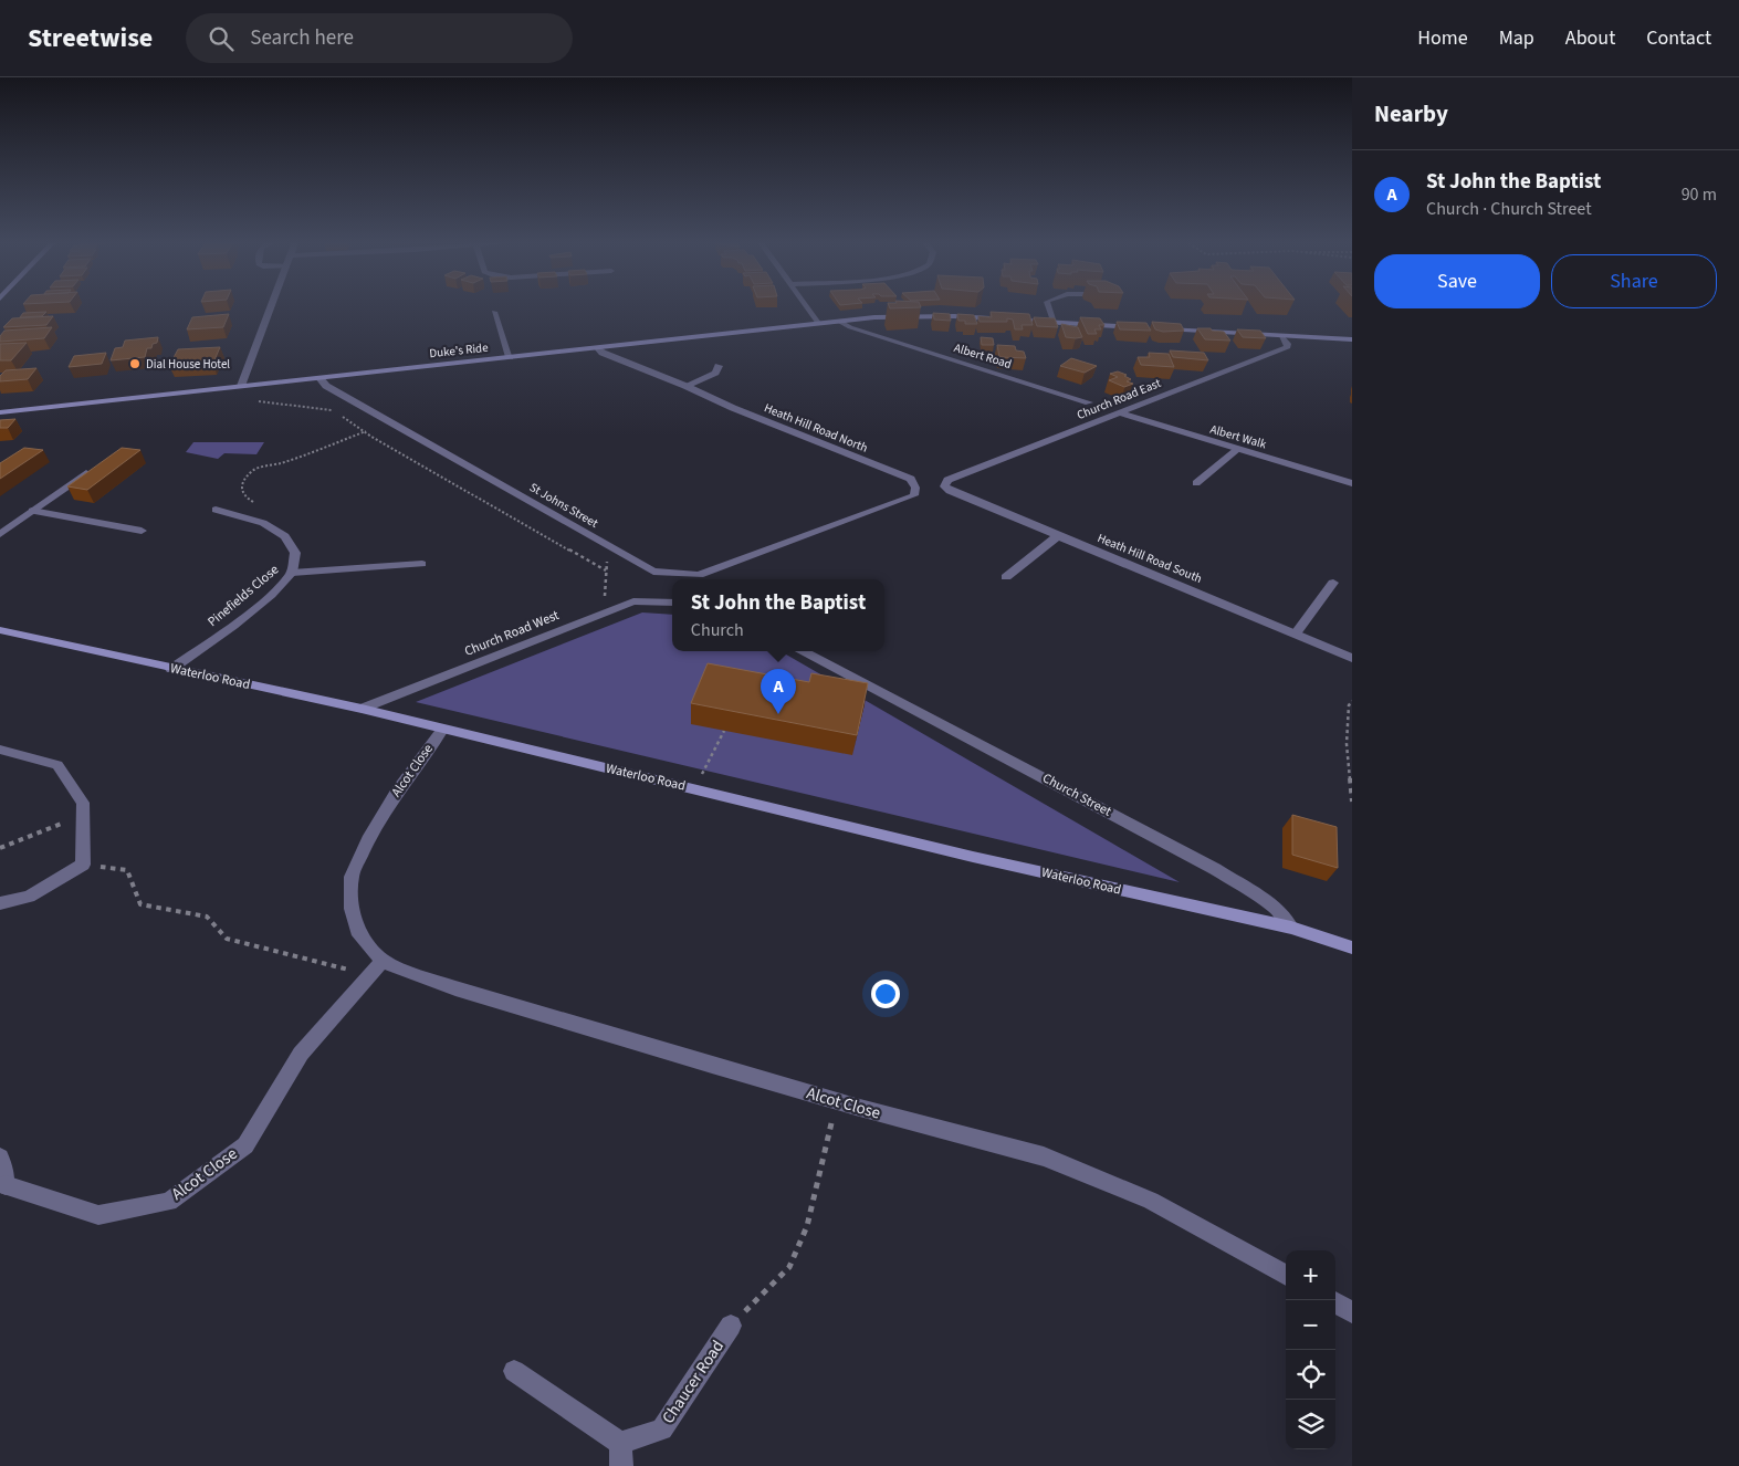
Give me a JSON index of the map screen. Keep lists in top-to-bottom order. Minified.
{"streets":{"main road":["Duke's Ride","Waterloo Road"],"street":["Albert Road","Church Road East","Heath Hill Road North","Albert Walk","St Johns Street","Heath Hill Road South","Pinefields Close","Church Road West","Alcot Close","Church Street","Chaucer Road"]},"crossings":[["Duke's Ride","Albert Road"],["Duke's Ride","Heath Hill Road North"],["Duke's Ride","St Johns Street"],["Church Road East","Albert Walk"],["Church Road East","Heath Hill Road South"],["Heath Hill Road North","St Johns Street"],["Pinefields Close","Waterloo Road"],["Church Road West","Waterloo Road"],["Waterloo Road","Alcot Close"],["Waterloo Road","Church Street"]],"places":["Dial House Hotel"],"page":{"header":"Streetwise","search":"Search here","nav":["Home","Map","About","Contact"],"heading":"Nearby","list":[{"mark":"A","name":"St John the Baptist","note":"Church · Church Street","value":"90 m"}],"buttons":["Save","Share"],"popup":["St John the Baptist","Church"],"pins":"A","map_buttons":["+","−"]}}
